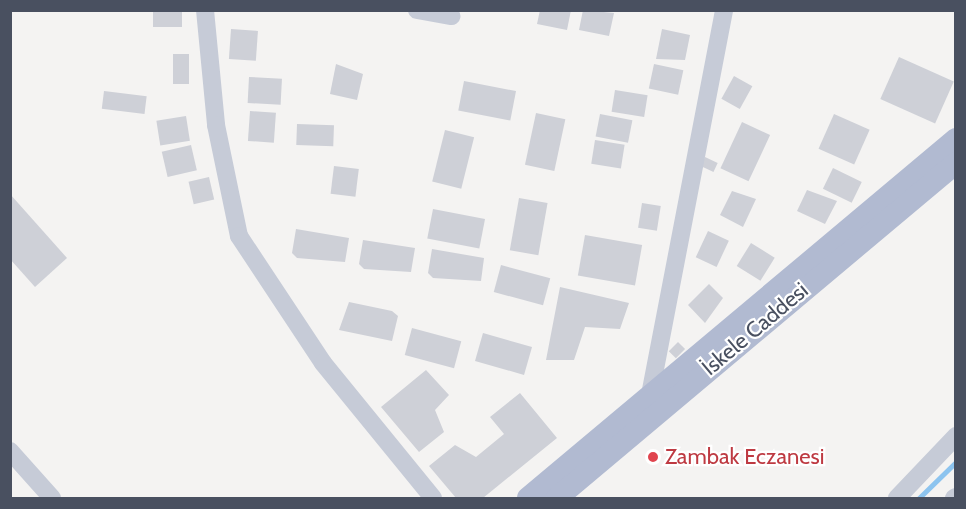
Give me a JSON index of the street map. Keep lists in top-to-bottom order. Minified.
{"streets":{"main road":["İskele Caddesi"]},"places":["Zambak Eczanesi"]}
